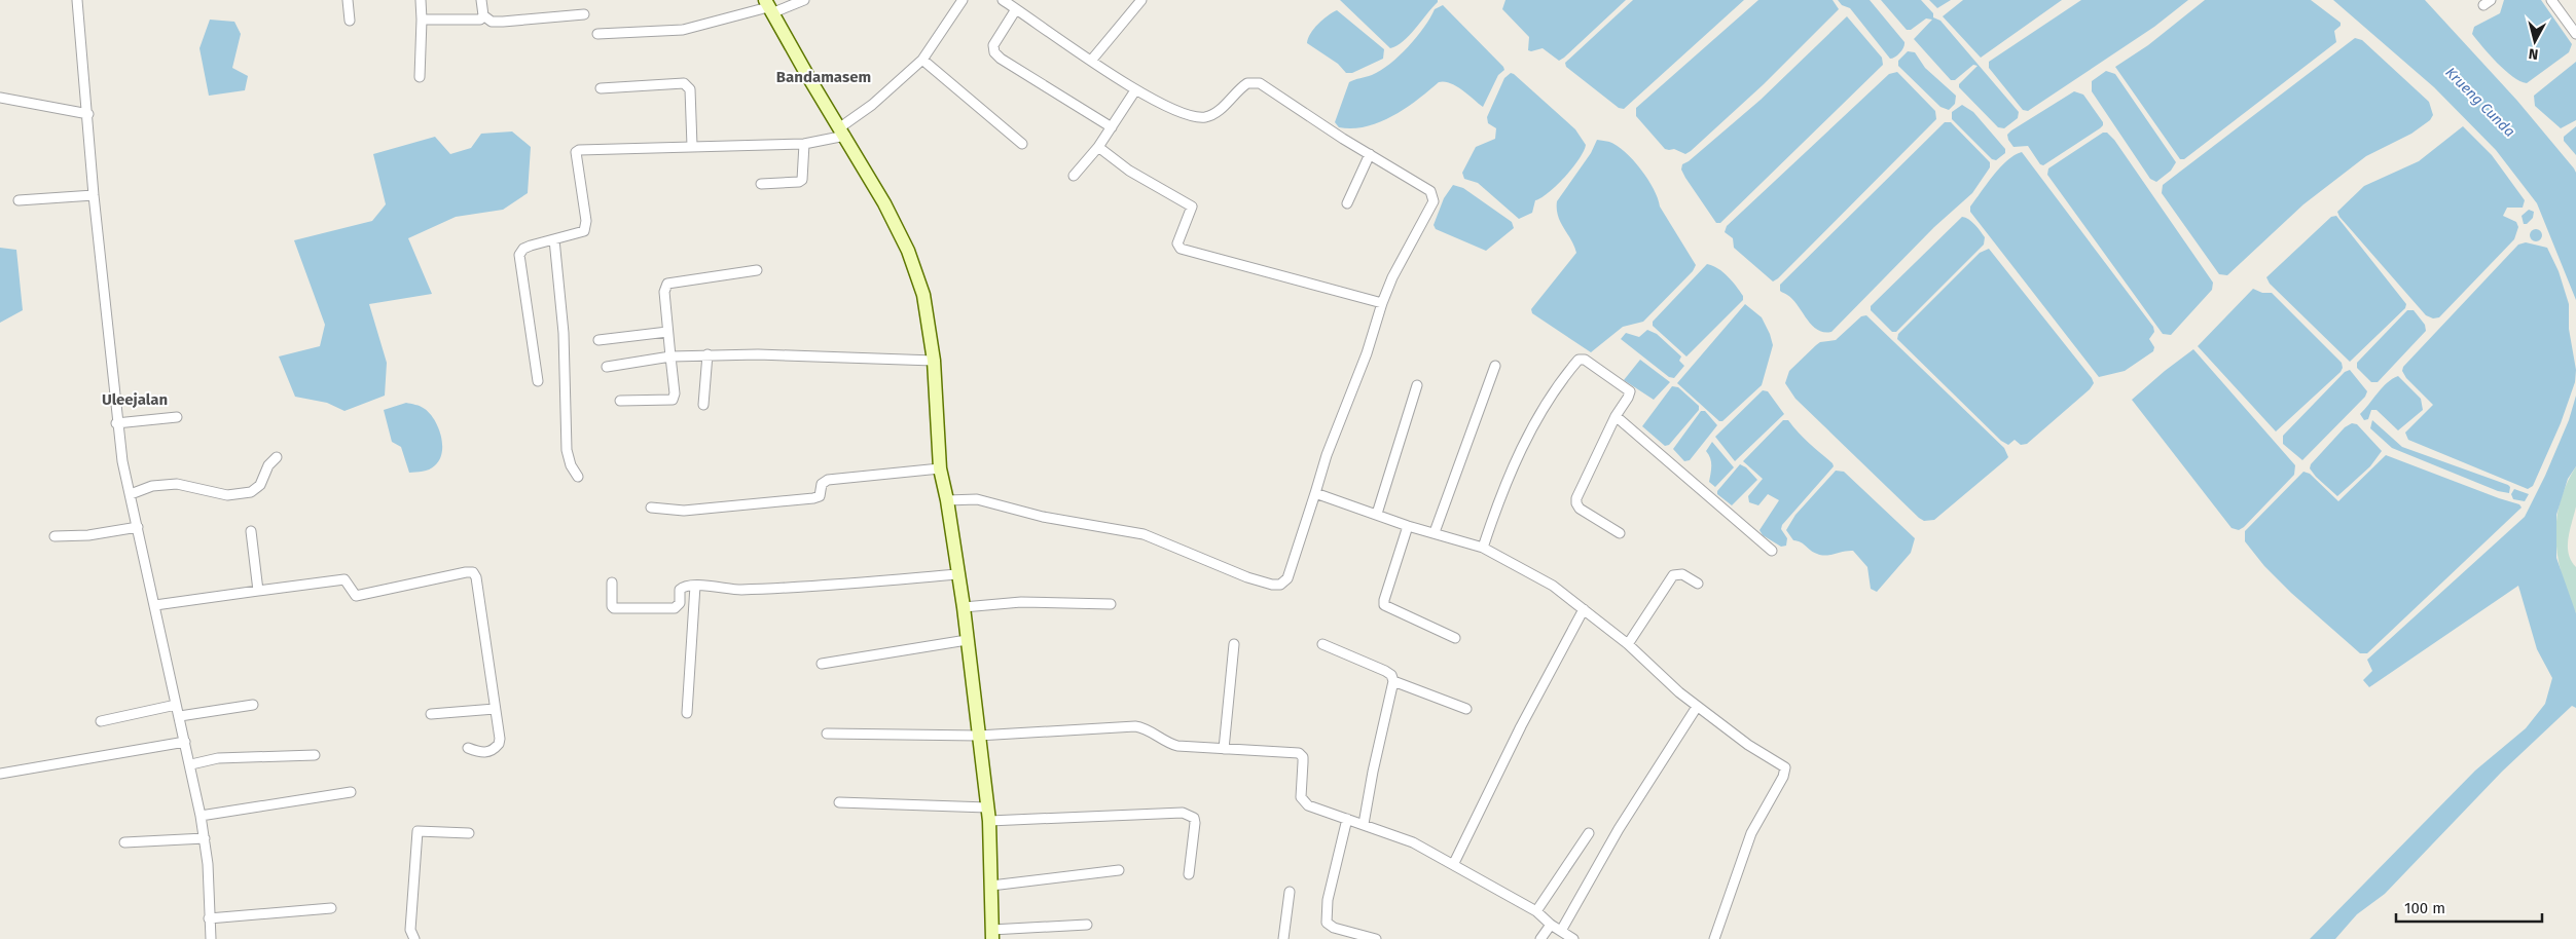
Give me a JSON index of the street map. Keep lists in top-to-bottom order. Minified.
{"districts":["Bandamasem","Uleejalan"],"water":["Krueng Cunda"],"scale_bar":"100 m","north":"bottom"}
